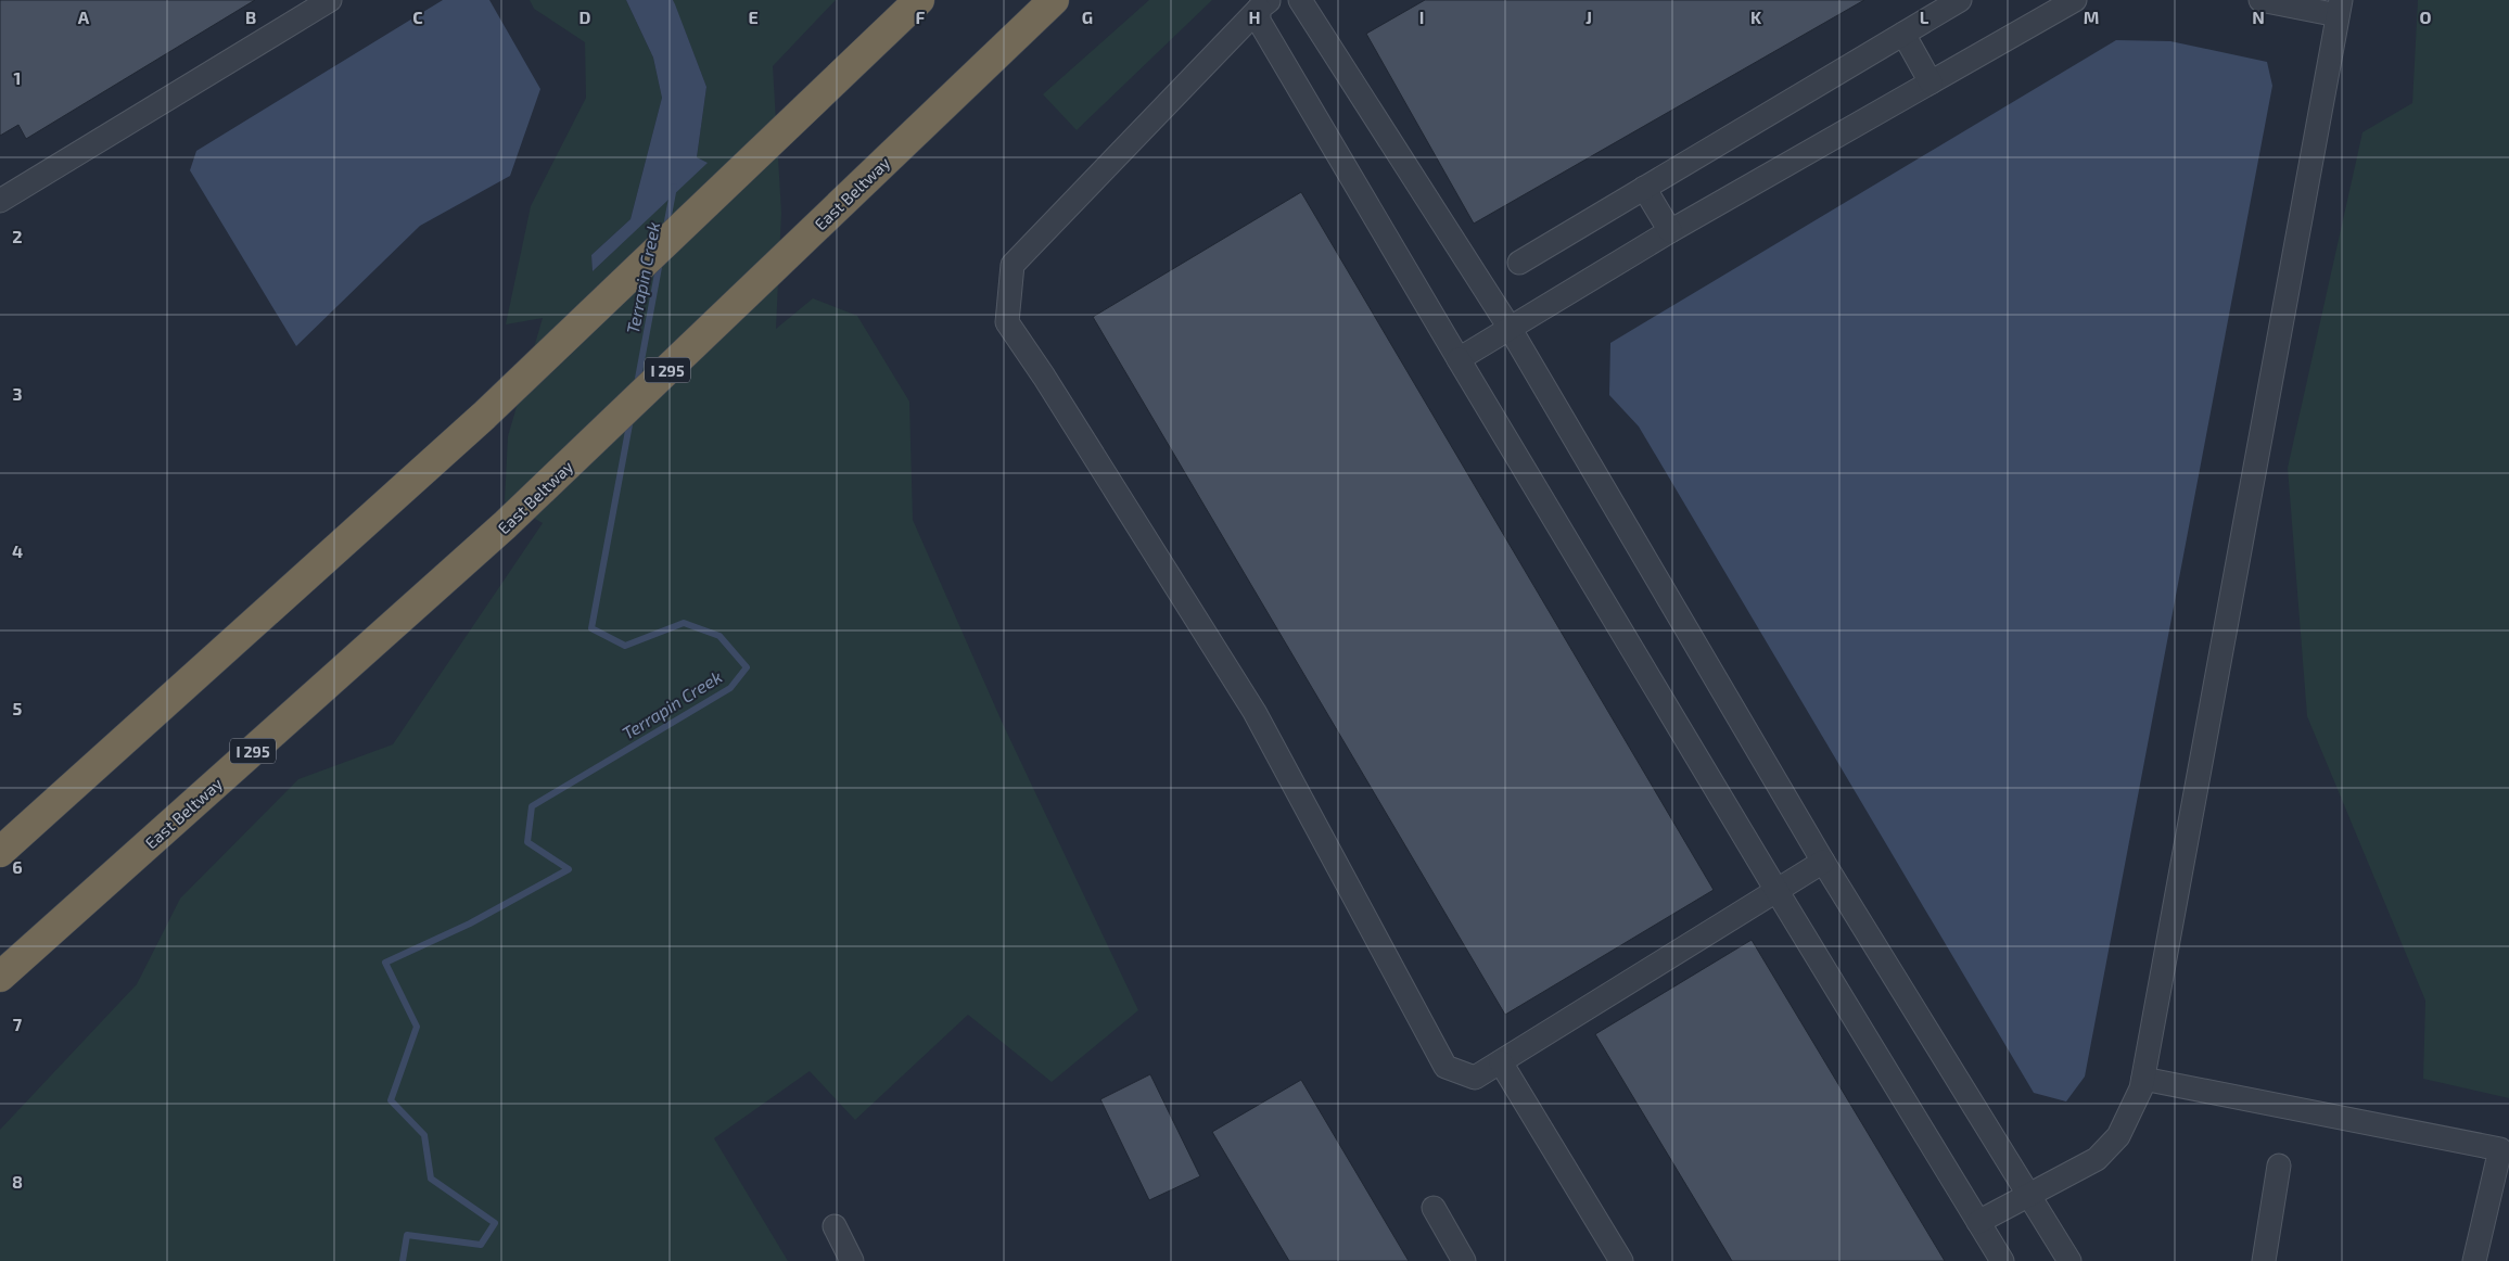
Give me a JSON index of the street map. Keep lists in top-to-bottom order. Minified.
{"streets":{"highway":["East Beltway","I 295"]},"water":["Terrapin Creek"],"grid":{"columns":["A","B","C","D","E","F","G","H","I","J","K","L","M","N","O"],"rows":["1","2","3","4","5","6","7","8"]}}
